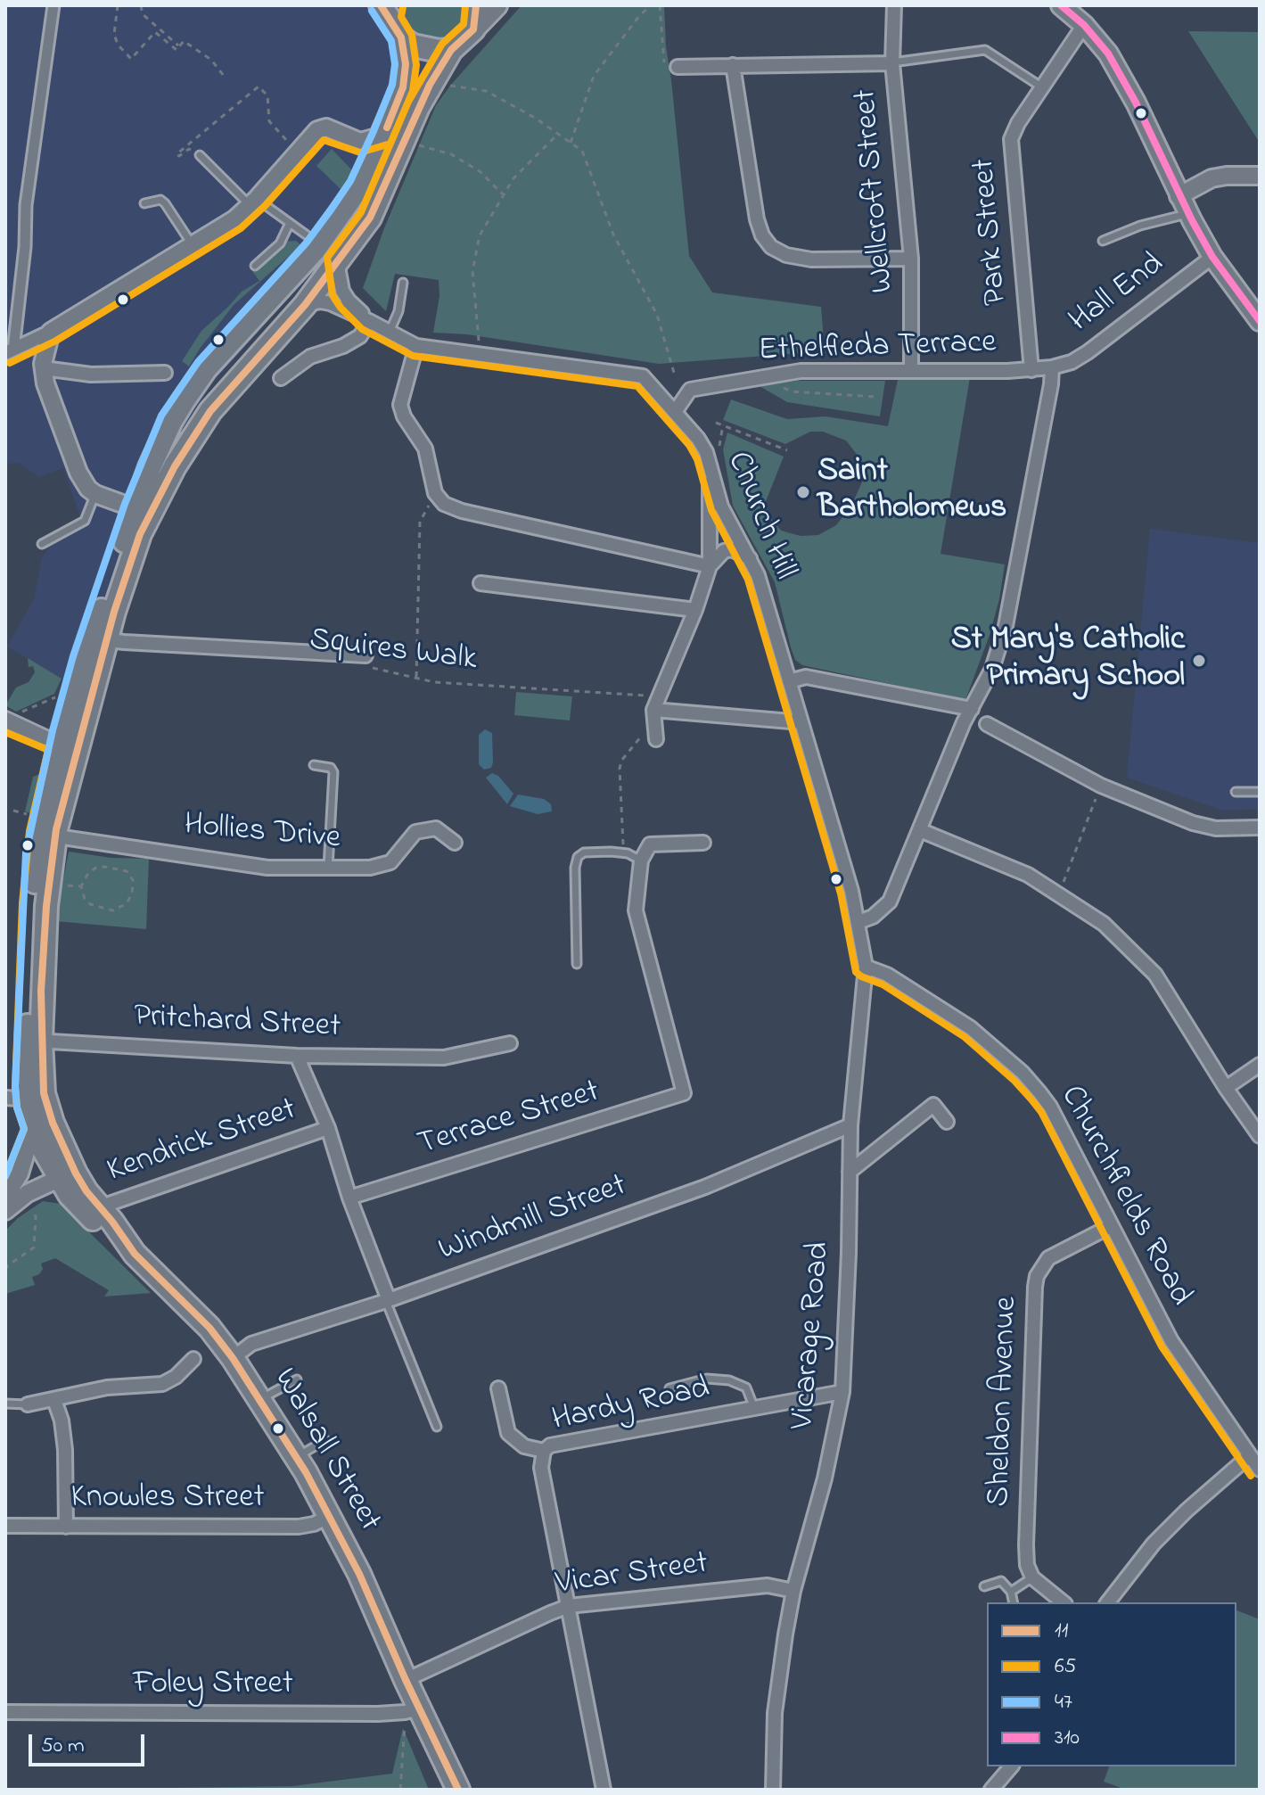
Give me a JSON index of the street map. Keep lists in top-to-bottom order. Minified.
{"streets":{"highway":["Walsall Street"],"street":["Wellcroft Street","Park Street","Hall End","Ethelfleda Terrace","Church Hill","Hollies Drive","Pritchard Street","Terrace Street","Kendrick Street","Churchfields Road","Windmill Street","Vicarage Road","Sheldon Avenue","Hardy Road","Knowles Street","Vicar Street","Foley Street"],"path":["Squires Walk"]},"crossings":[["Wellcroft Street","Ethelfleda Terrace"],["Park Street","Ethelfleda Terrace"],["Hall End","Ethelfleda Terrace"],["Ethelfleda Terrace","Church Hill"],["Church Hill","Churchfields Road"],["Church Hill","Vicarage Road"],["Hollies Drive","Walsall Street"],["Pritchard Street","Walsall Street"],["Kendrick Street","Walsall Street"],["Churchfields Road","Vicarage Road"],["Churchfields Road","Sheldon Avenue"],["Windmill Street","Vicarage Road"],["Windmill Street","Walsall Street"],["Vicarage Road","Hardy Road"],["Vicarage Road","Vicar Street"],["Hardy Road","Vicar Street"],["Walsall Street","Knowles Street"],["Walsall Street","Vicar Street"],["Walsall Street","Foley Street"]],"places":["Saint Bartholomews","St Mary's Catholic Primary School"],"lines":["transit line 11","transit line 65","transit line 310","transit line 47"],"legend":["11","65","47","310"],"scale_bar":"50 m"}
